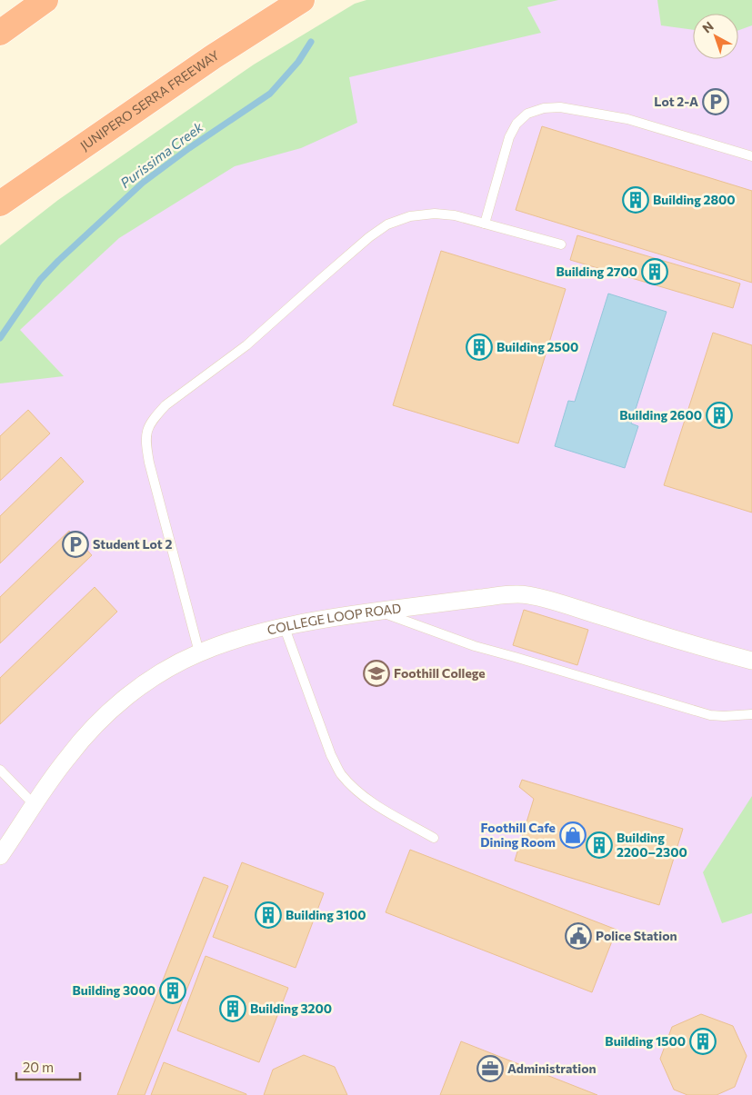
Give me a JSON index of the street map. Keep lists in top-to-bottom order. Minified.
{"streets":{"highway":["JUNIPERO SERRA FREEWAY"],"street":["COLLEGE LOOP ROAD"]},"water":["Purissima Creek"],"places":{"parking":["Lot 2-A","Student Lot 2"],"building":["Building 2800","Building 2700","Building 2500","Building 2600","Building 2200–2300","Building 3100","Building 3000","Building 3200","Building 1500"],"school or university":["Foothill College"],"shop":["Foothill Cafe Dining Room"],"public building":["Police Station"],"office":["Administration"]},"scale_bar":"20 m","north":"top left"}
